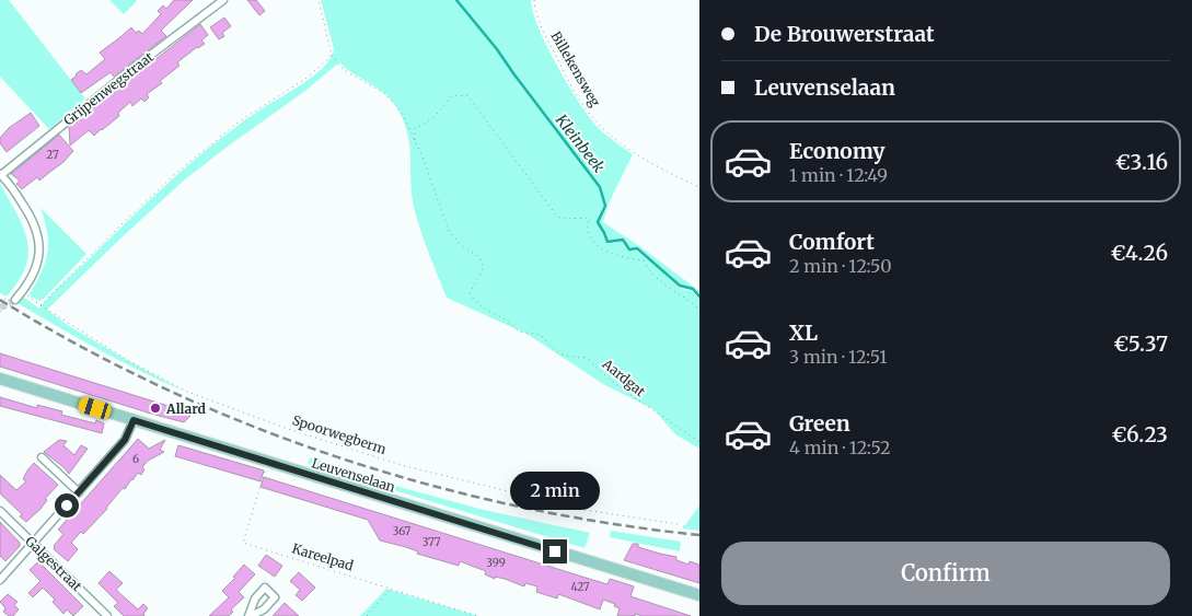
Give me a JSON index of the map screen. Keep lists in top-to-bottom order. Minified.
{"streets":{"main road":["Leuvenselaan"],"street":["Grijpenwegstraat","Galgestraat"],"path":["Billekensweg","Aardgat","Spoorwegberm","Kareelpad"]},"crossings":[["Grijpenwegstraat","Spoorwegberm"],["Leuvenselaan","Kareelpad"]],"water":["Kleinbeek"],"places":["Allard"],"house_numbers":["27","6","367","377","399","427"],"page":{"banner":["De Brouwerstraat","Leuvenselaan"],"list":[{"name":"Economy","note":"1 min · 12:49","value":"€3.16"},{"name":"Comfort","note":"2 min · 12:50","value":"€4.26"},{"name":"XL","note":"3 min · 12:51","value":"€5.37"},{"name":"Green","note":"4 min · 12:52","value":"€6.23"}],"bubble":"2 min","buttons":"Confirm"}}
